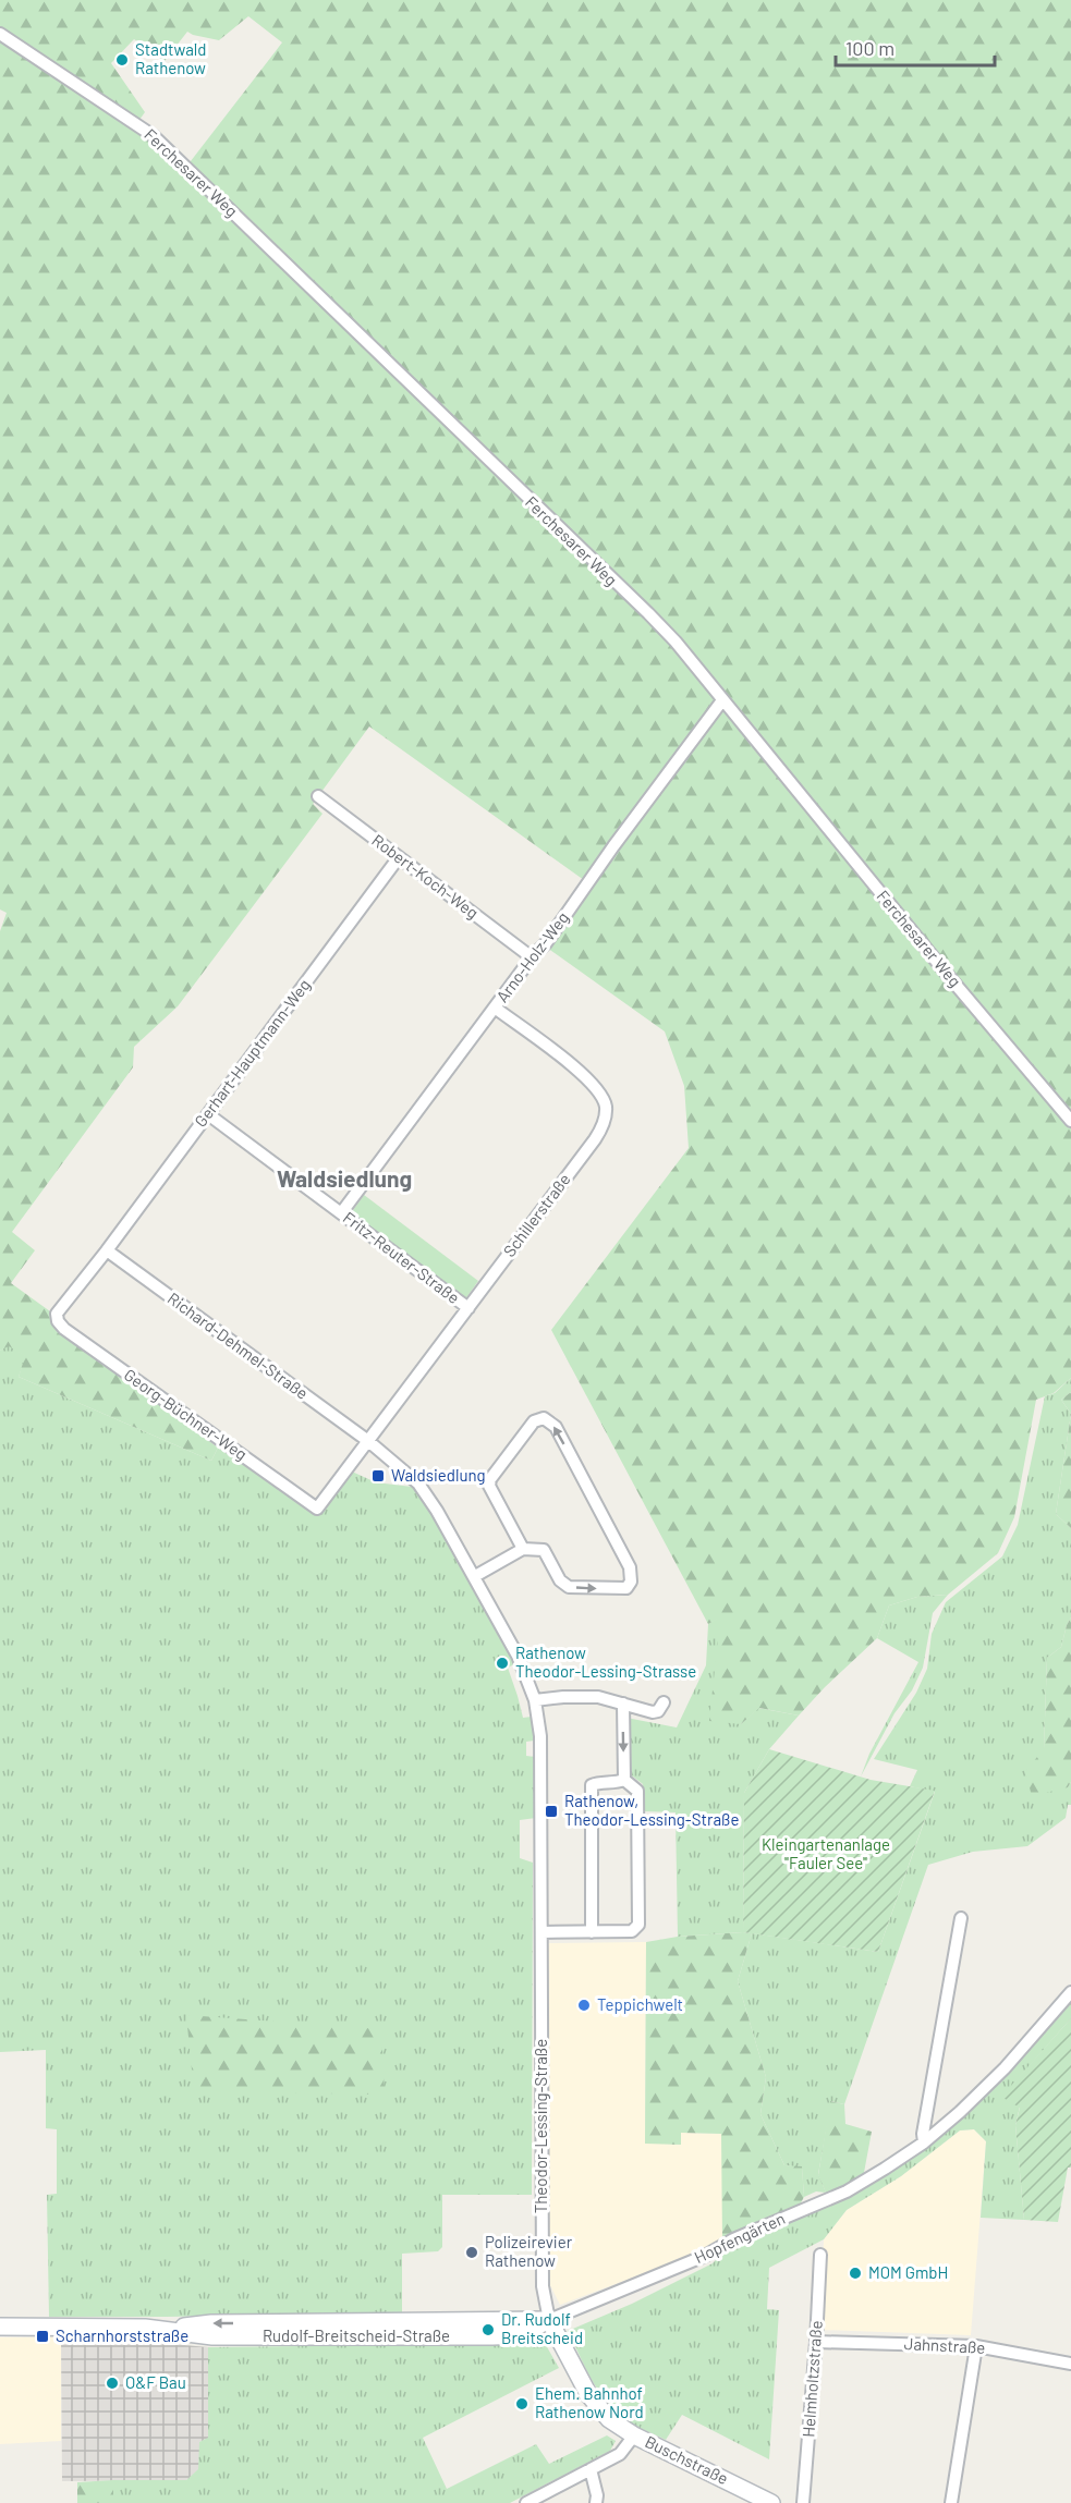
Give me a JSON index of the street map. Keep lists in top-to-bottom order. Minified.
{"streets":{"street":["Ferchesarer Weg","Robert-Koch-Weg","Arno-Holz-Weg","Gerhart-Hauptmann-Weg","Schillerstraße","Fritz-Reuter-Straße","Richard-Dehmel-Straße","Georg-Büchner-Weg","Theodor-Lessing-Straße","Hopfengärten","Rudolf-Breitscheid-Straße","Jahnstraße","Helmholtzstraße","Buschstraße"]},"crossings":[["Ferchesarer Weg","Arno-Holz-Weg"],["Robert-Koch-Weg","Arno-Holz-Weg"],["Robert-Koch-Weg","Gerhart-Hauptmann-Weg"],["Arno-Holz-Weg","Schillerstraße"],["Arno-Holz-Weg","Fritz-Reuter-Straße"],["Gerhart-Hauptmann-Weg","Fritz-Reuter-Straße"],["Gerhart-Hauptmann-Weg","Richard-Dehmel-Straße"],["Gerhart-Hauptmann-Weg","Georg-Büchner-Weg"],["Schillerstraße","Fritz-Reuter-Straße"],["Schillerstraße","Richard-Dehmel-Straße"],["Schillerstraße","Georg-Büchner-Weg"],["Schillerstraße","Theodor-Lessing-Straße"],["Richard-Dehmel-Straße","Georg-Büchner-Weg"],["Richard-Dehmel-Straße","Theodor-Lessing-Straße"],["Georg-Büchner-Weg","Theodor-Lessing-Straße"],["Theodor-Lessing-Straße","Hopfengärten"],["Theodor-Lessing-Straße","Rudolf-Breitscheid-Straße"],["Theodor-Lessing-Straße","Buschstraße"],["Hopfengärten","Rudolf-Breitscheid-Straße"],["Hopfengärten","Buschstraße"],["Rudolf-Breitscheid-Straße","Buschstraße"],["Jahnstraße","Helmholtzstraße"]],"districts":["Waldsiedlung"],"parks":["Kleingartenanlage \"Fauler See\""],"places":{"other":["Stadtwald Rathenow","Rathenow Theodor-Lessing-Strasse","Teppichwelt","Polizeirevier Rathenow","MOM GmbH","Dr. Rudolf Breitscheid","O&F Bau","Ehem. Bahnhof Rathenow Nord"],"transit":["Waldsiedlung","Rathenow, Theodor-Lessing-Straße","Scharnhorststraße"]},"scale_bar":"100 m"}
